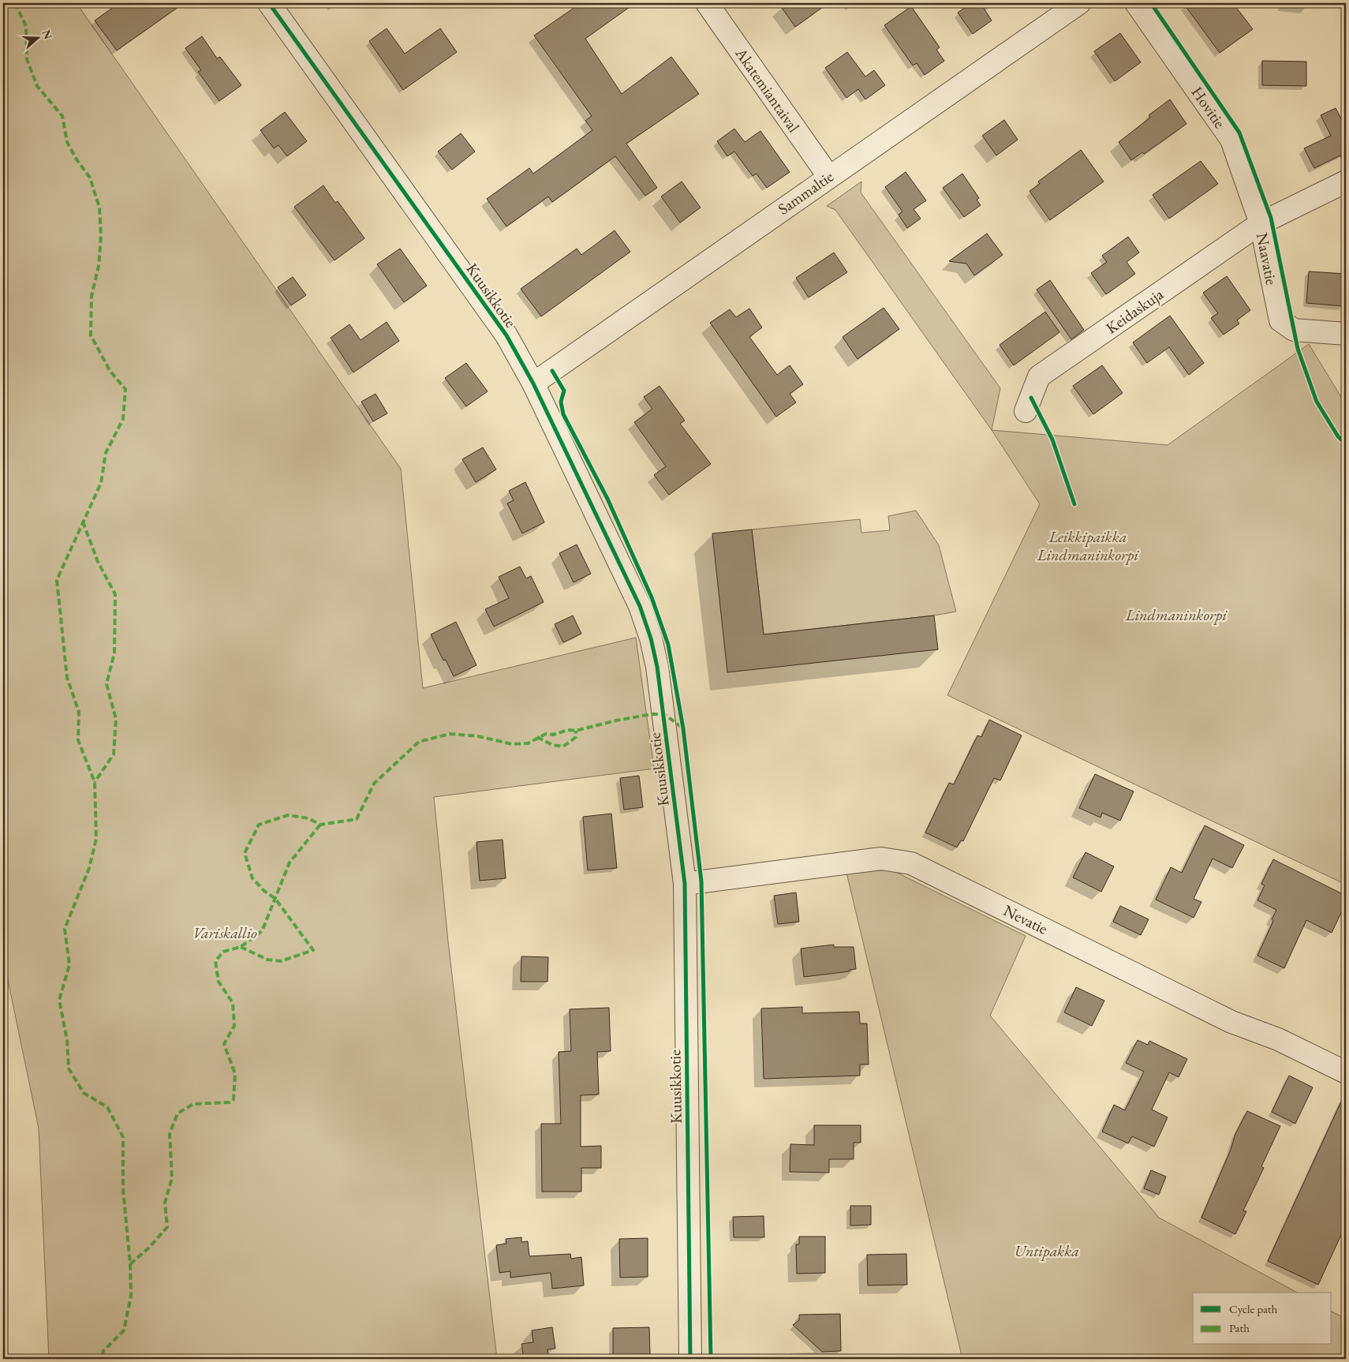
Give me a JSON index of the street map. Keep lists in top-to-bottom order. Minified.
{"streets":{"street":["Akatemiantaival","Hovitie","Sammaltie","Naavatie","Kuusikkotie","Keidaskuja","Nevatie"]},"crossings":[["Akatemiantaival","Sammaltie"],["Hovitie","Naavatie"],["Hovitie","Keidaskuja"],["Sammaltie","Kuusikkotie"],["Naavatie","Keidaskuja"],["Kuusikkotie","Nevatie"]],"parks":["Leikkipaikka Lindmaninkorpi","Lindmaninkorpi","Variskallio","Untipakka"],"legend":["Cycle path","Path"],"north":"right"}
